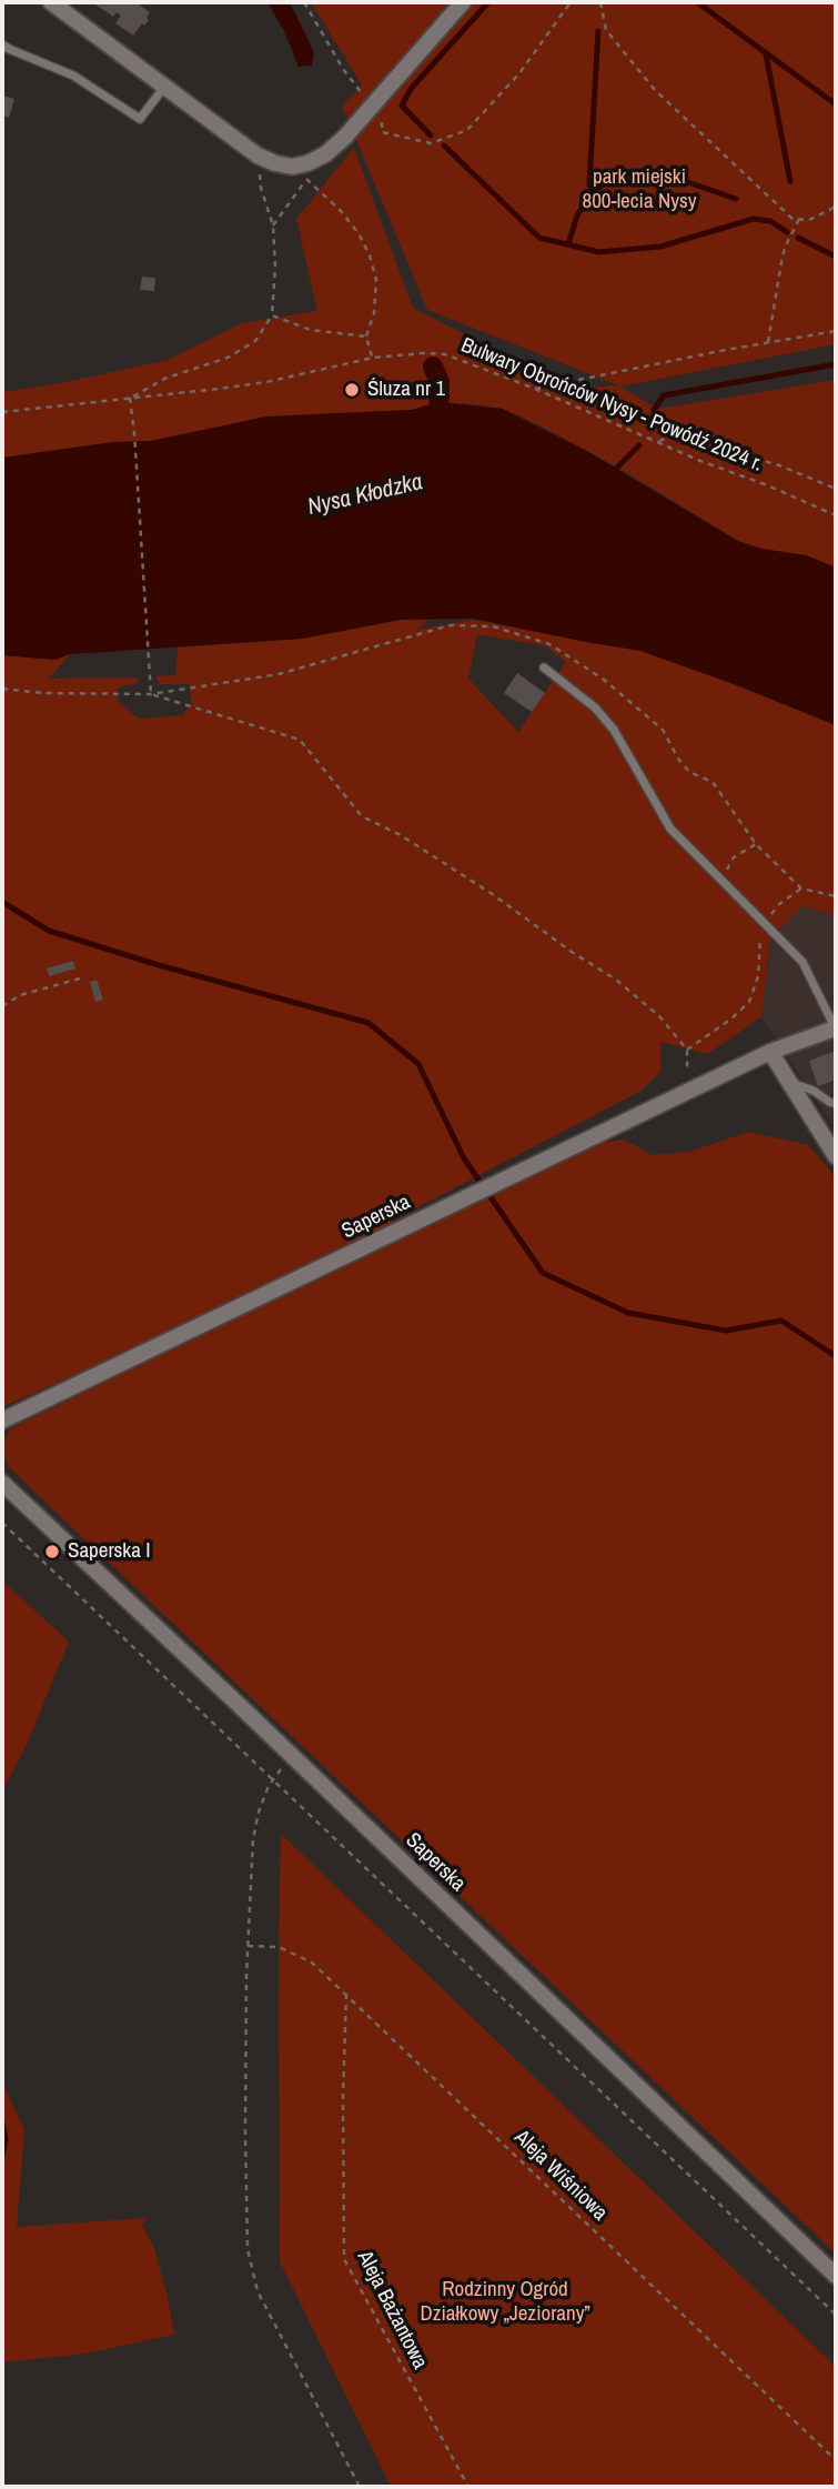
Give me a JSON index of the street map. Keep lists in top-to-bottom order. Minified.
{"streets":{"street":["Saperska"],"path":["Bulwary Obrońców Nysy - Powódź 2024 r.","Aleja Wiśniowa","Aleja Bażantowa"]},"crossings":[["Aleja Wiśniowa","Aleja Bażantowa"]],"water":["Nysa Kłodzka"],"parks":["park miejski 800-lecia Nysy","Rodzinny Ogród Działkowy „Jeziorany”"],"places":["Śluza nr 1","Saperska I"]}
